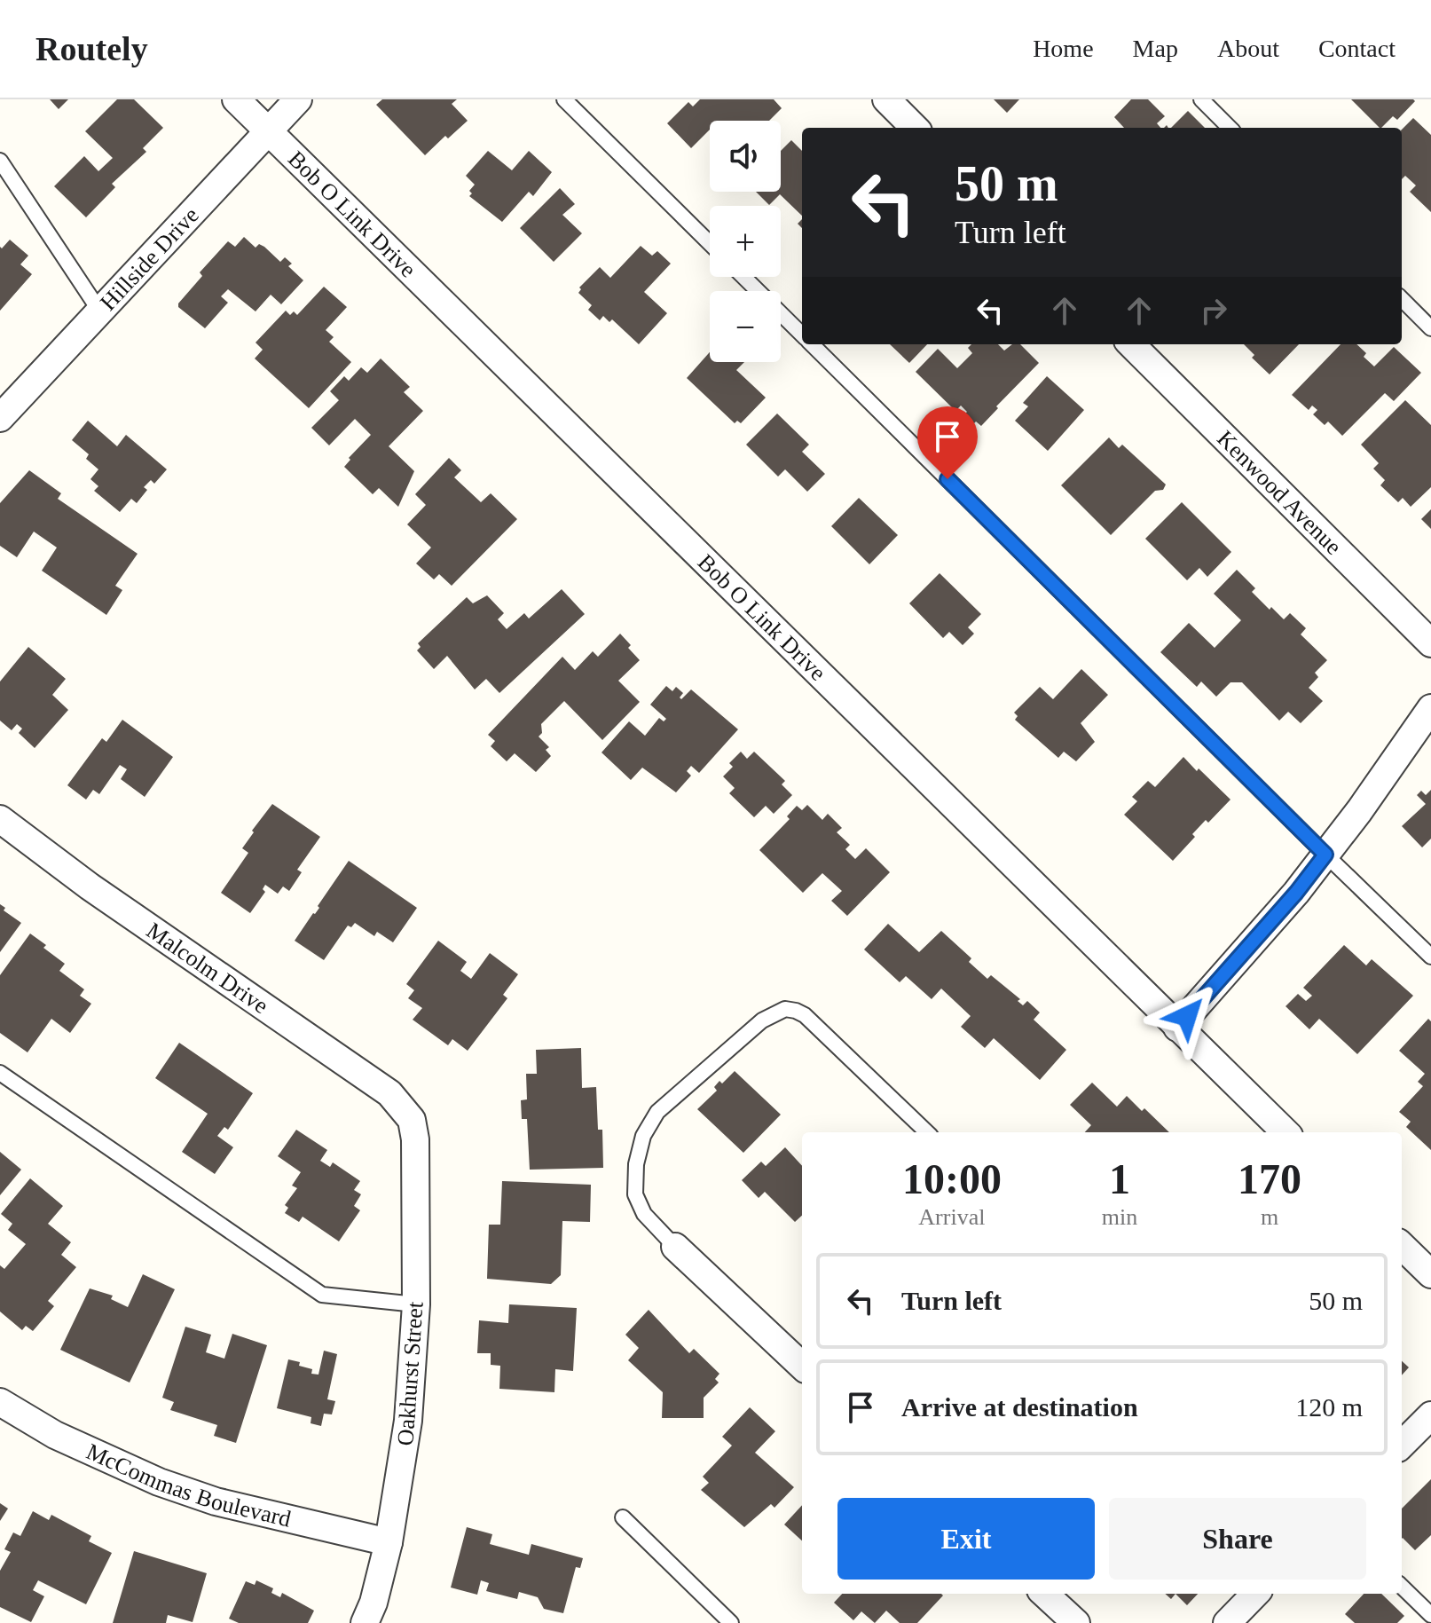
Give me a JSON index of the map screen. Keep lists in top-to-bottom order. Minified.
{"streets":{"street":["Bob O Link Drive","Hillside Drive","Kenwood Avenue","Malcolm Drive","Oakhurst Street","McCommas Boulevard"]},"crossings":[["Bob O Link Drive","Hillside Drive"],["Malcolm Drive","Oakhurst Street"],["Oakhurst Street","McCommas Boulevard"]],"page":{"header":"Routely","nav":["Home","Map","About","Contact"],"map_buttons":["+","−"],"turn":["50 m","Turn left"],"eta":["10:00","Arrival","1","min","170","m"],"list":[{"name":"Turn left","value":"50 m"},{"name":"Arrive at destination","value":"120 m"}],"buttons":["Exit","Share"]}}
